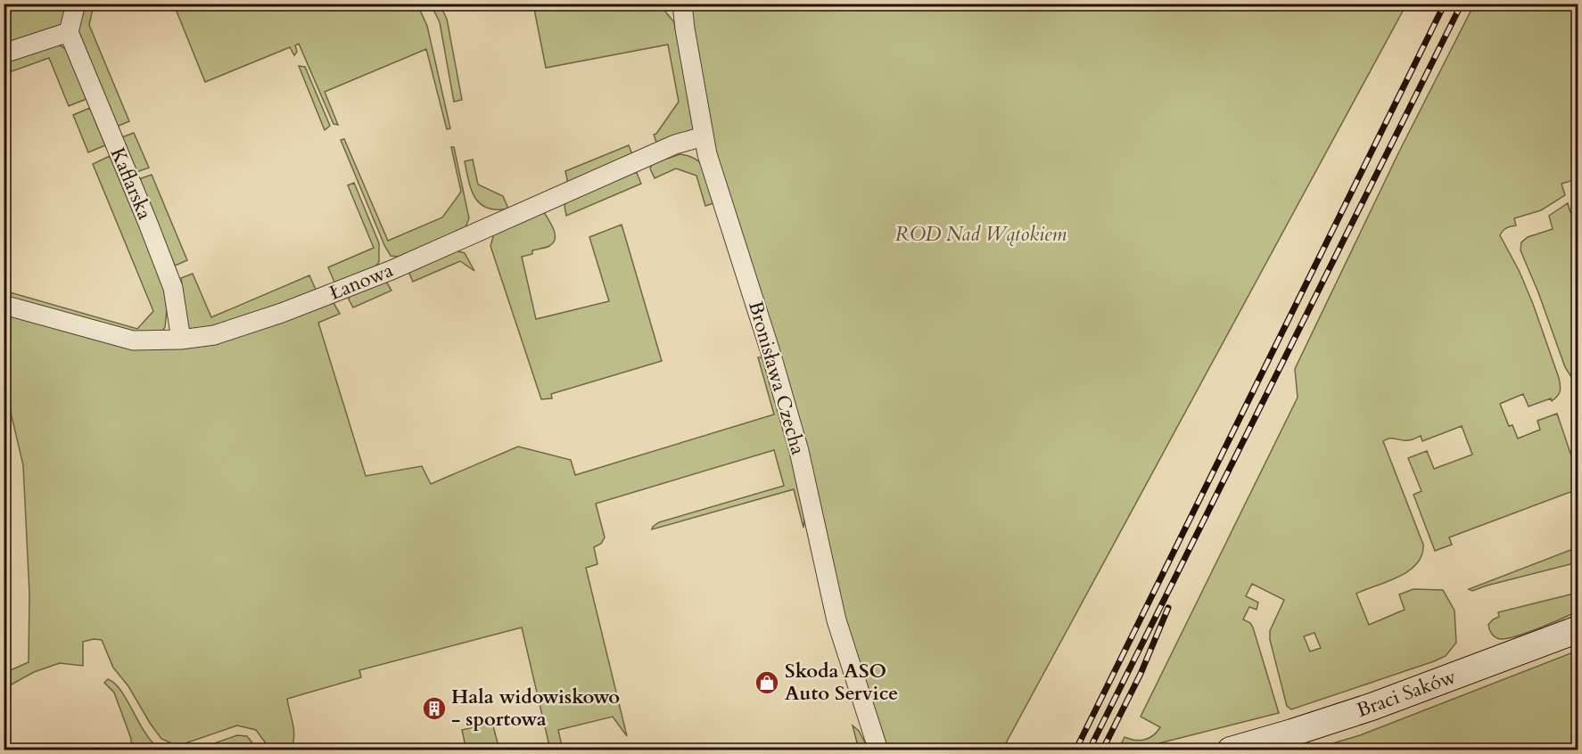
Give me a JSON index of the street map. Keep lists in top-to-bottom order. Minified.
{"streets":{"street":["Kaflarska","Łanowa","Bronisława Czecha","Braci Saków"]},"crossings":[["Kaflarska","Łanowa"],["Łanowa","Bronisława Czecha"]],"parks":["ROD Nad Wątokiem"],"places":{"shop":["Skoda ASO Auto Service"],"building":["Hala widowiskowo - sportowa"]}}
